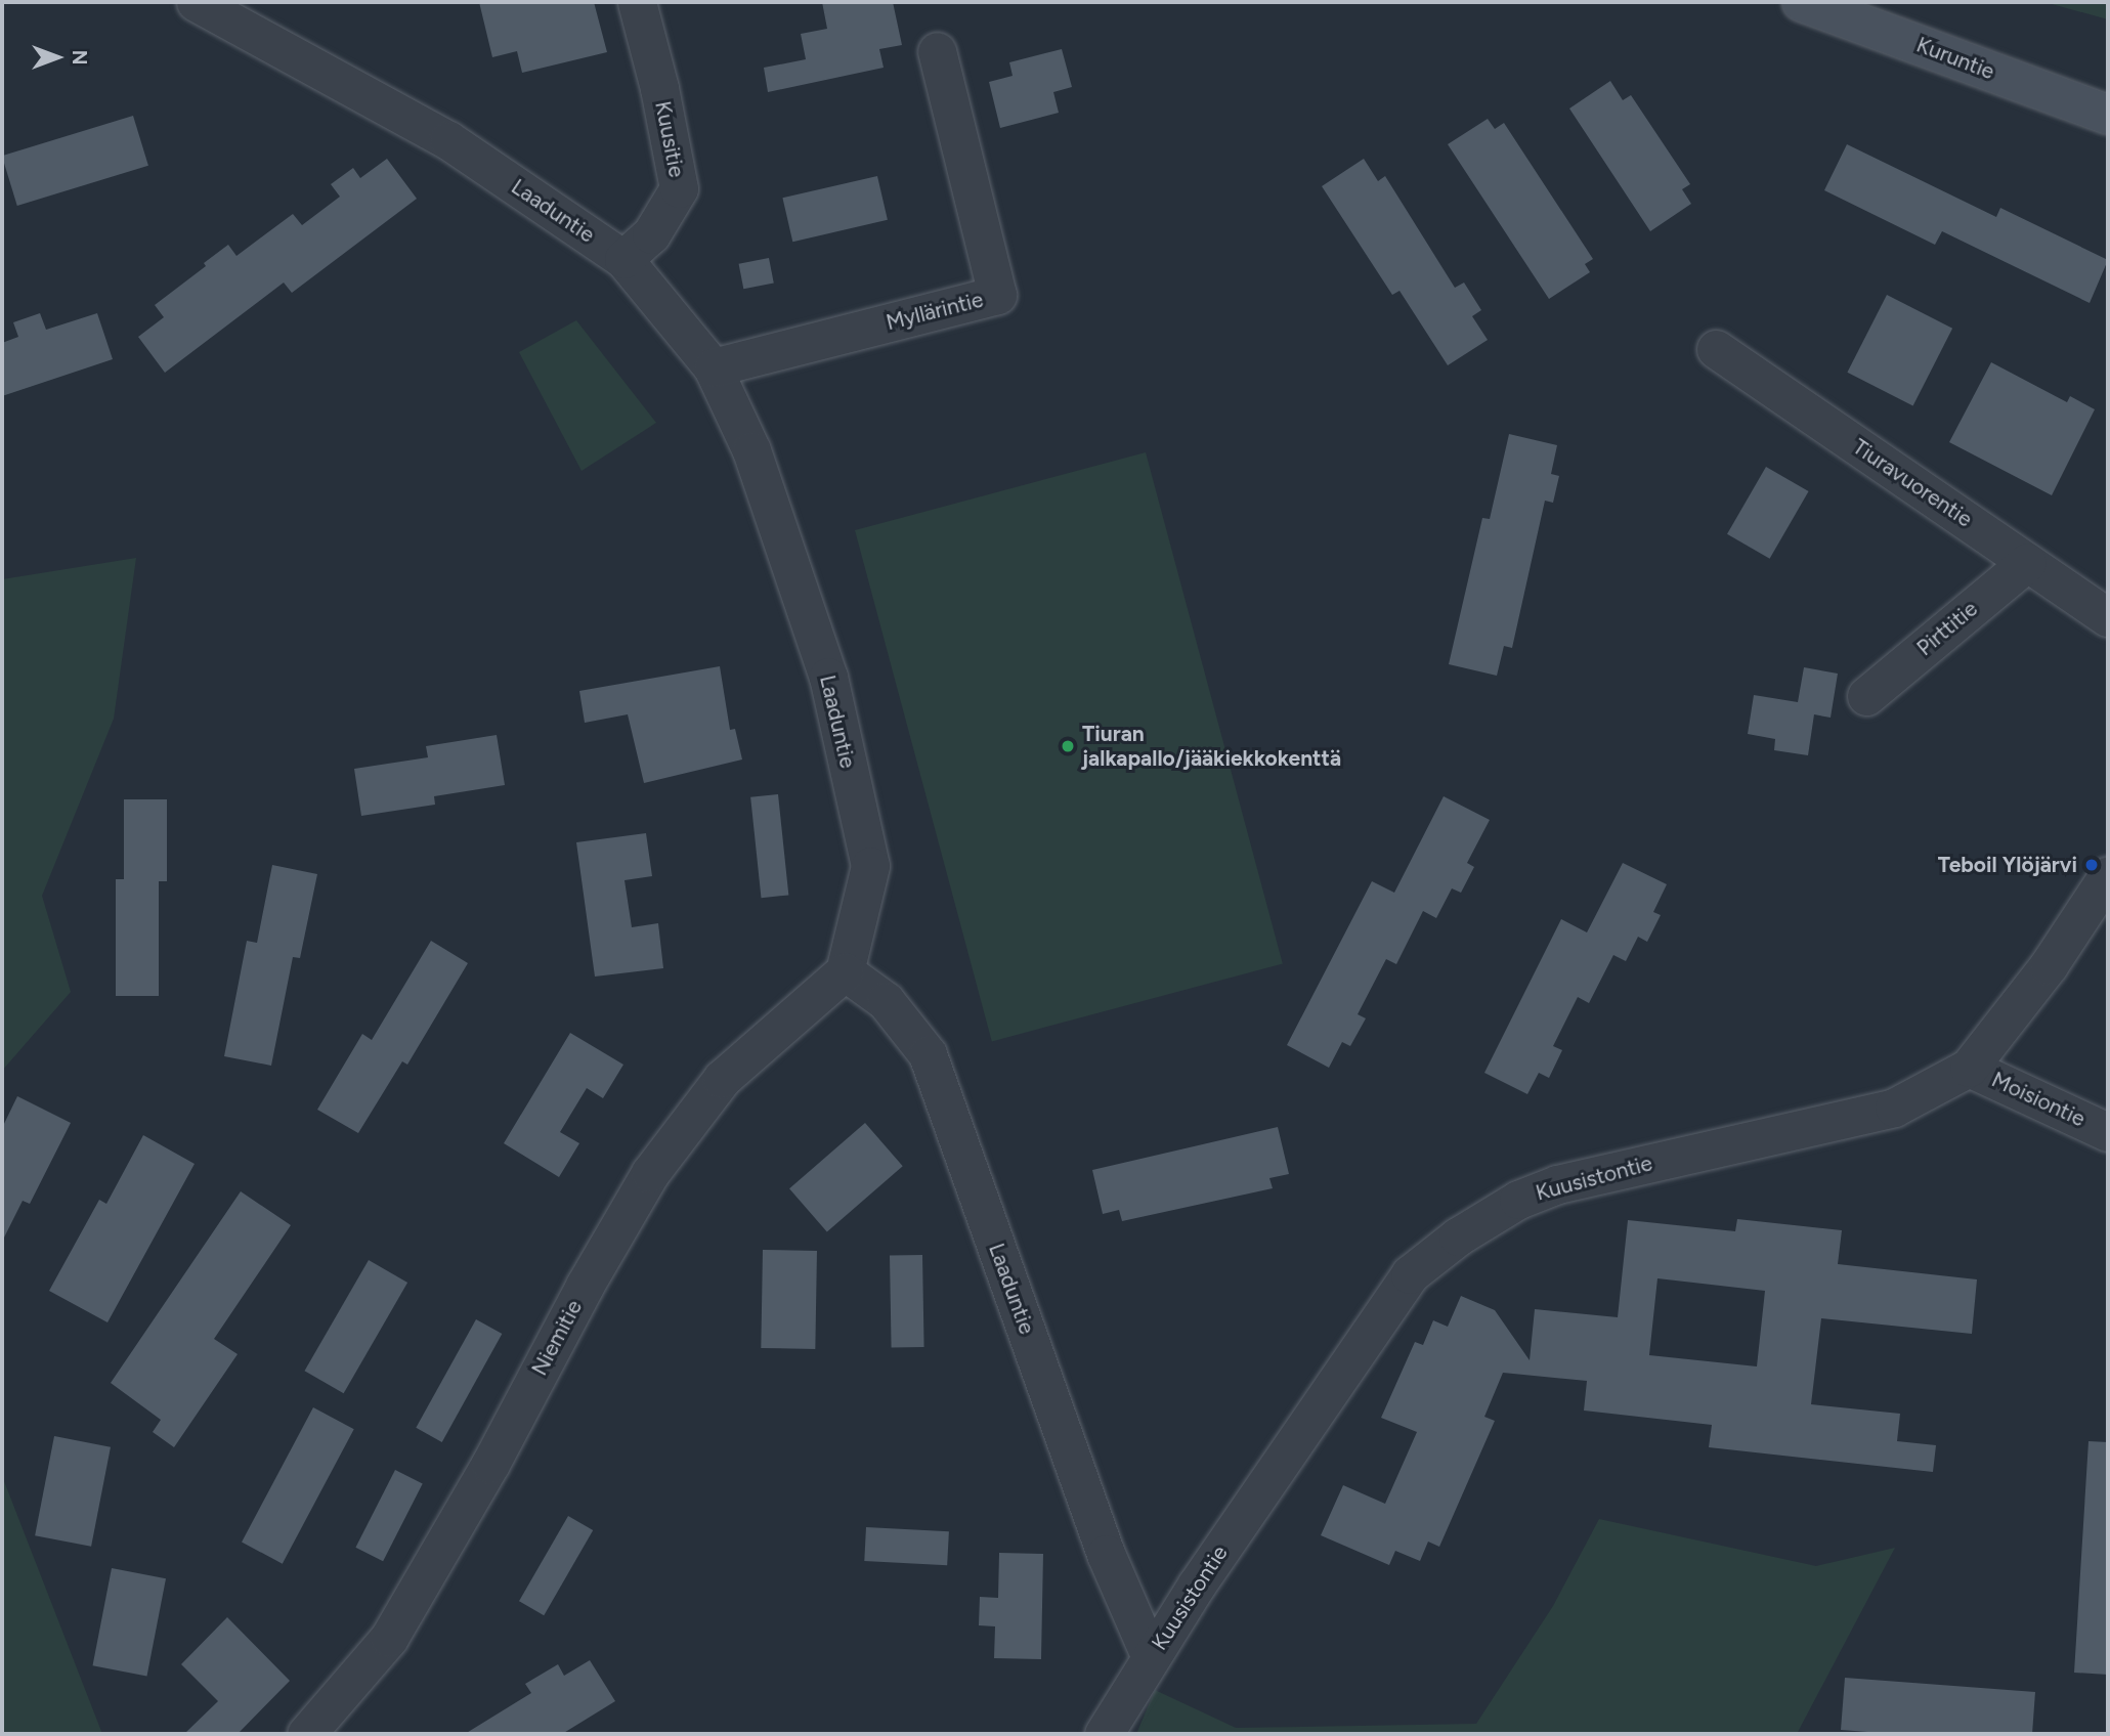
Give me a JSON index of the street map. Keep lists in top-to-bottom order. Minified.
{"streets":{"main road":["Kuruntie"],"street":["Kuusitie","Laaduntie","Myllärintie","Tiuravuorentie","Pirttitie","Moisiontie","Kuusistontie","Niemitie"]},"crossings":[["Kuusitie","Laaduntie"],["Laaduntie","Myllärintie"],["Laaduntie","Kuusistontie"],["Laaduntie","Niemitie"],["Tiuravuorentie","Pirttitie"],["Moisiontie","Kuusistontie"]],"places":["Tiuran jalkapallo/jääkiekkokenttä","Teboil Ylöjärvi"],"north":"right"}
